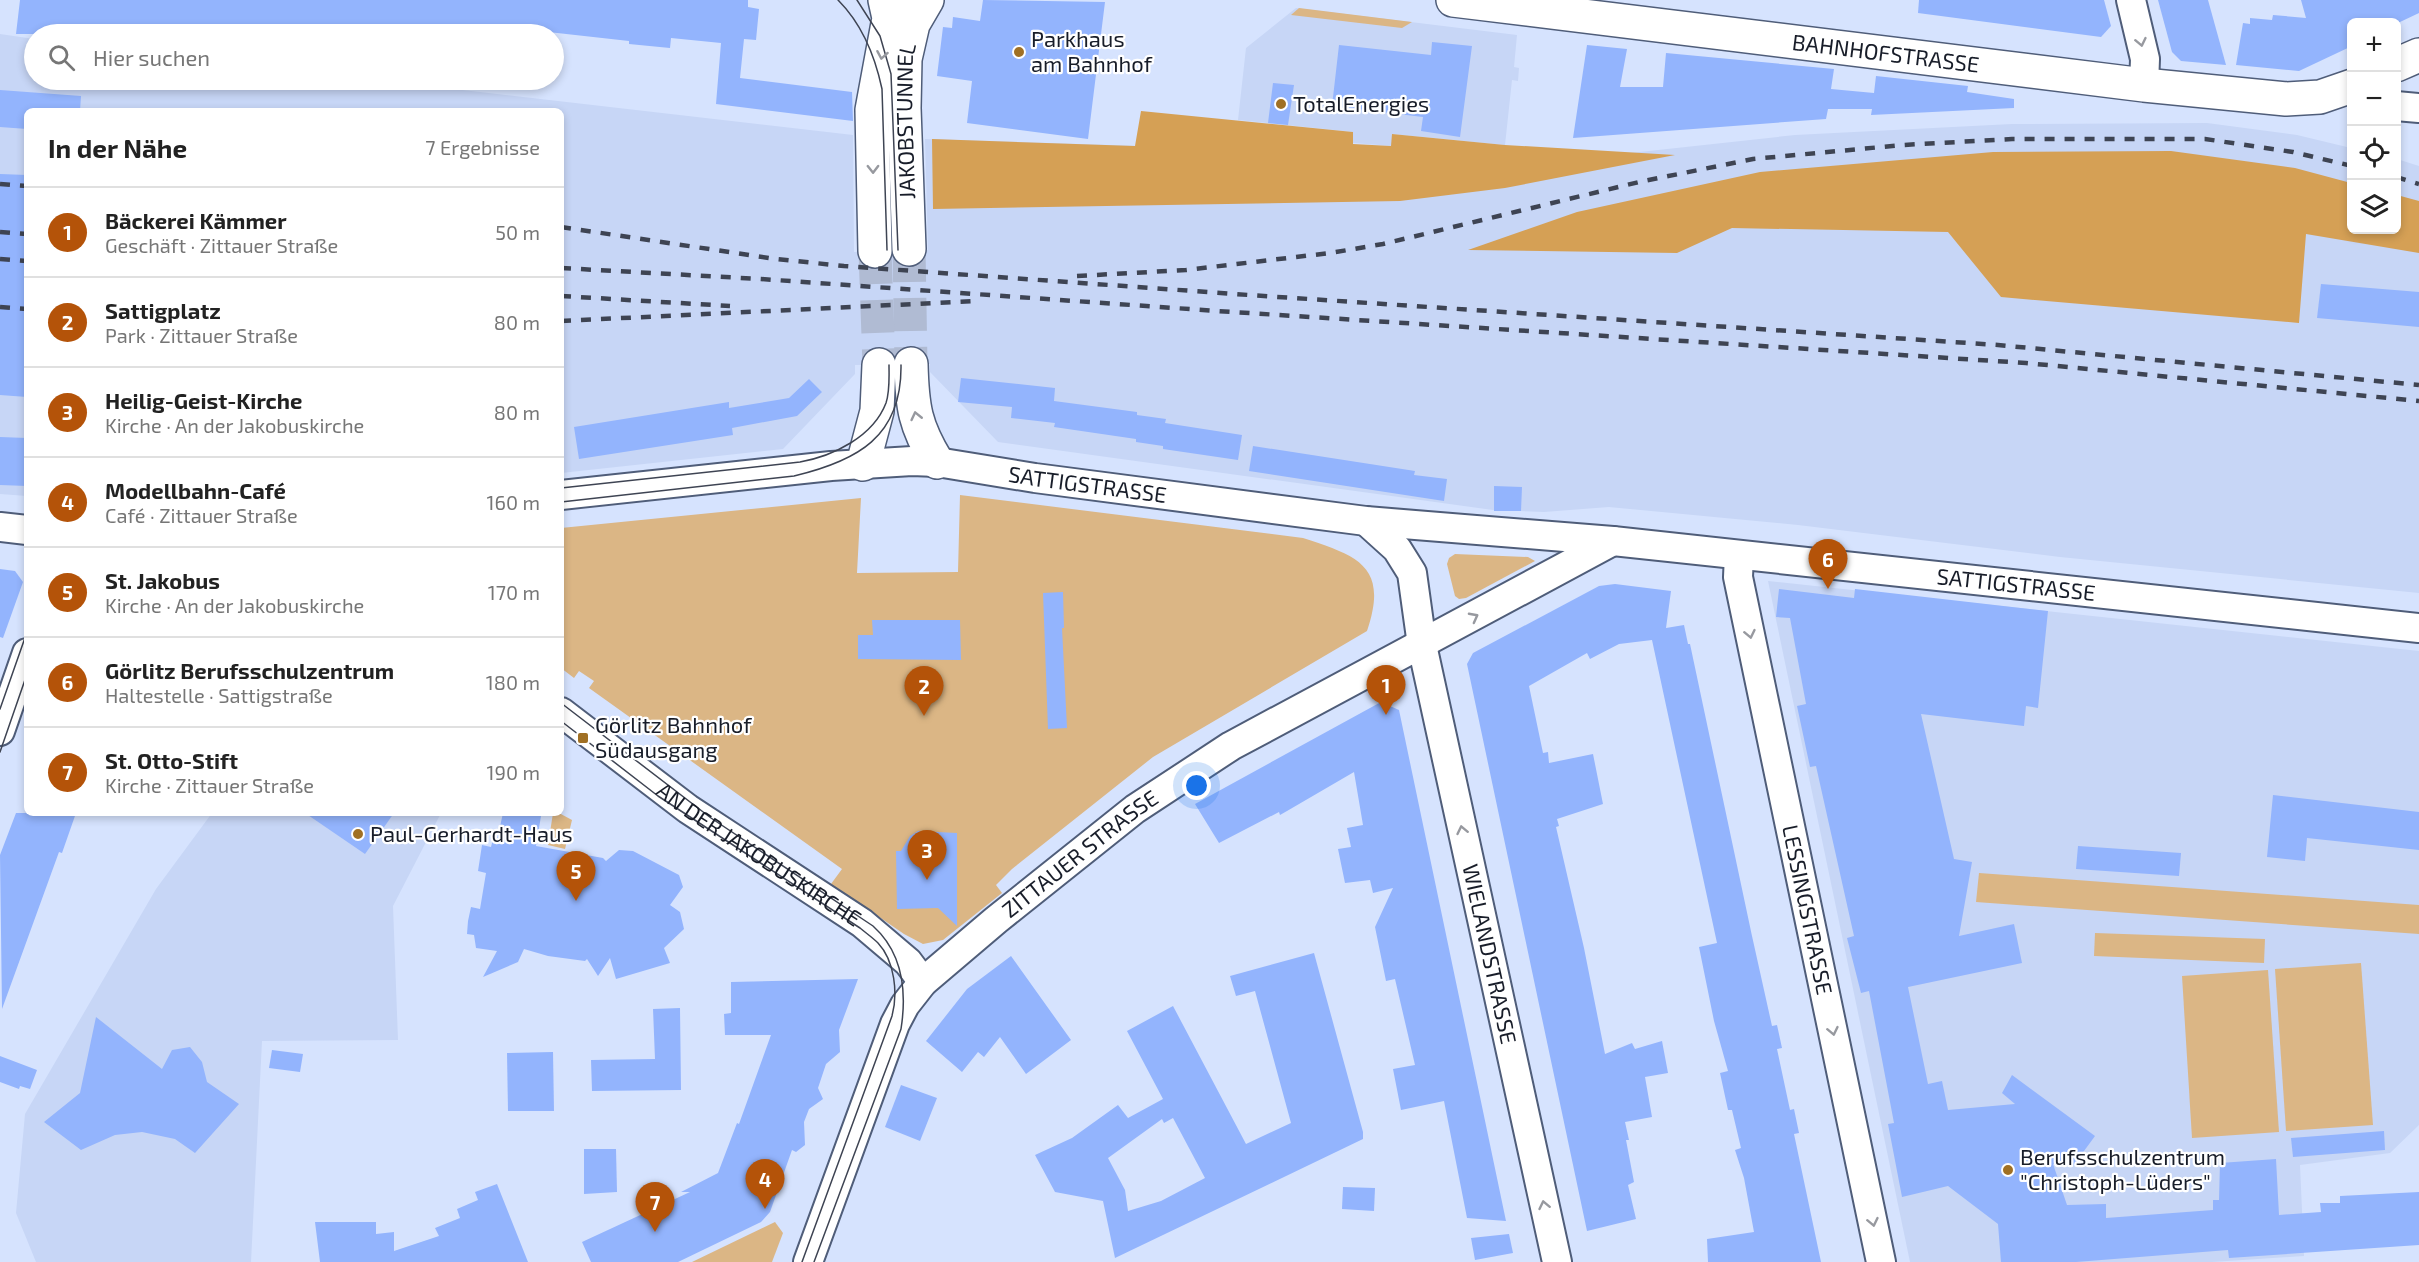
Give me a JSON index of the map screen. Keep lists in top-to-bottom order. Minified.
{"streets":{"main road":["BAHNHOFSTRASSE","JAKOBSTUNNEL"],"street":["SATTIGSTRASSE","ZITTAUER STRASSE","AN DER JAKOBUSKIRCHE","LESSINGSTRASSE","WIELANDSTRASSE"]},"crossings":[["SATTIGSTRASSE","LESSINGSTRASSE"],["ZITTAUER STRASSE","AN DER JAKOBUSKIRCHE"],["ZITTAUER STRASSE","WIELANDSTRASSE"]],"one_way":["LESSINGSTRASSE","WIELANDSTRASSE"],"places":{"other":["Parkhaus am Bahnhof","TotalEnergies","Paul-Gerhardt-Haus","Berufsschulzentrum \"Christoph-Lüders\""],"transit":["Görlitz Bahnhof Südausgang"]},"page":{"map_buttons":["+","−"],"search":"Hier suchen","heading":["In der Nähe","7 Ergebnisse"],"list":[{"mark":"1","name":"Bäckerei Kämmer","note":"Geschäft · Zittauer Straße","value":"50 m"},{"mark":"2","name":"Sattigplatz","note":"Park · Zittauer Straße","value":"80 m"},{"mark":"3","name":"Heilig-Geist-Kirche","note":"Kirche · An der Jakobuskirche","value":"80 m"},{"mark":"4","name":"Modellbahn-Café","note":"Café · Zittauer Straße","value":"160 m"},{"mark":"5","name":"St. Jakobus","note":"Kirche · An der Jakobuskirche","value":"170 m"},{"mark":"6","name":"Görlitz Berufsschulzentrum","note":"Haltestelle · Sattigstraße","value":"180 m"},{"mark":"7","name":"St. Otto-Stift","note":"Kirche · Zittauer Straße","value":"190 m"}],"pins":["6","1","2","3","5","4","7"]}}
